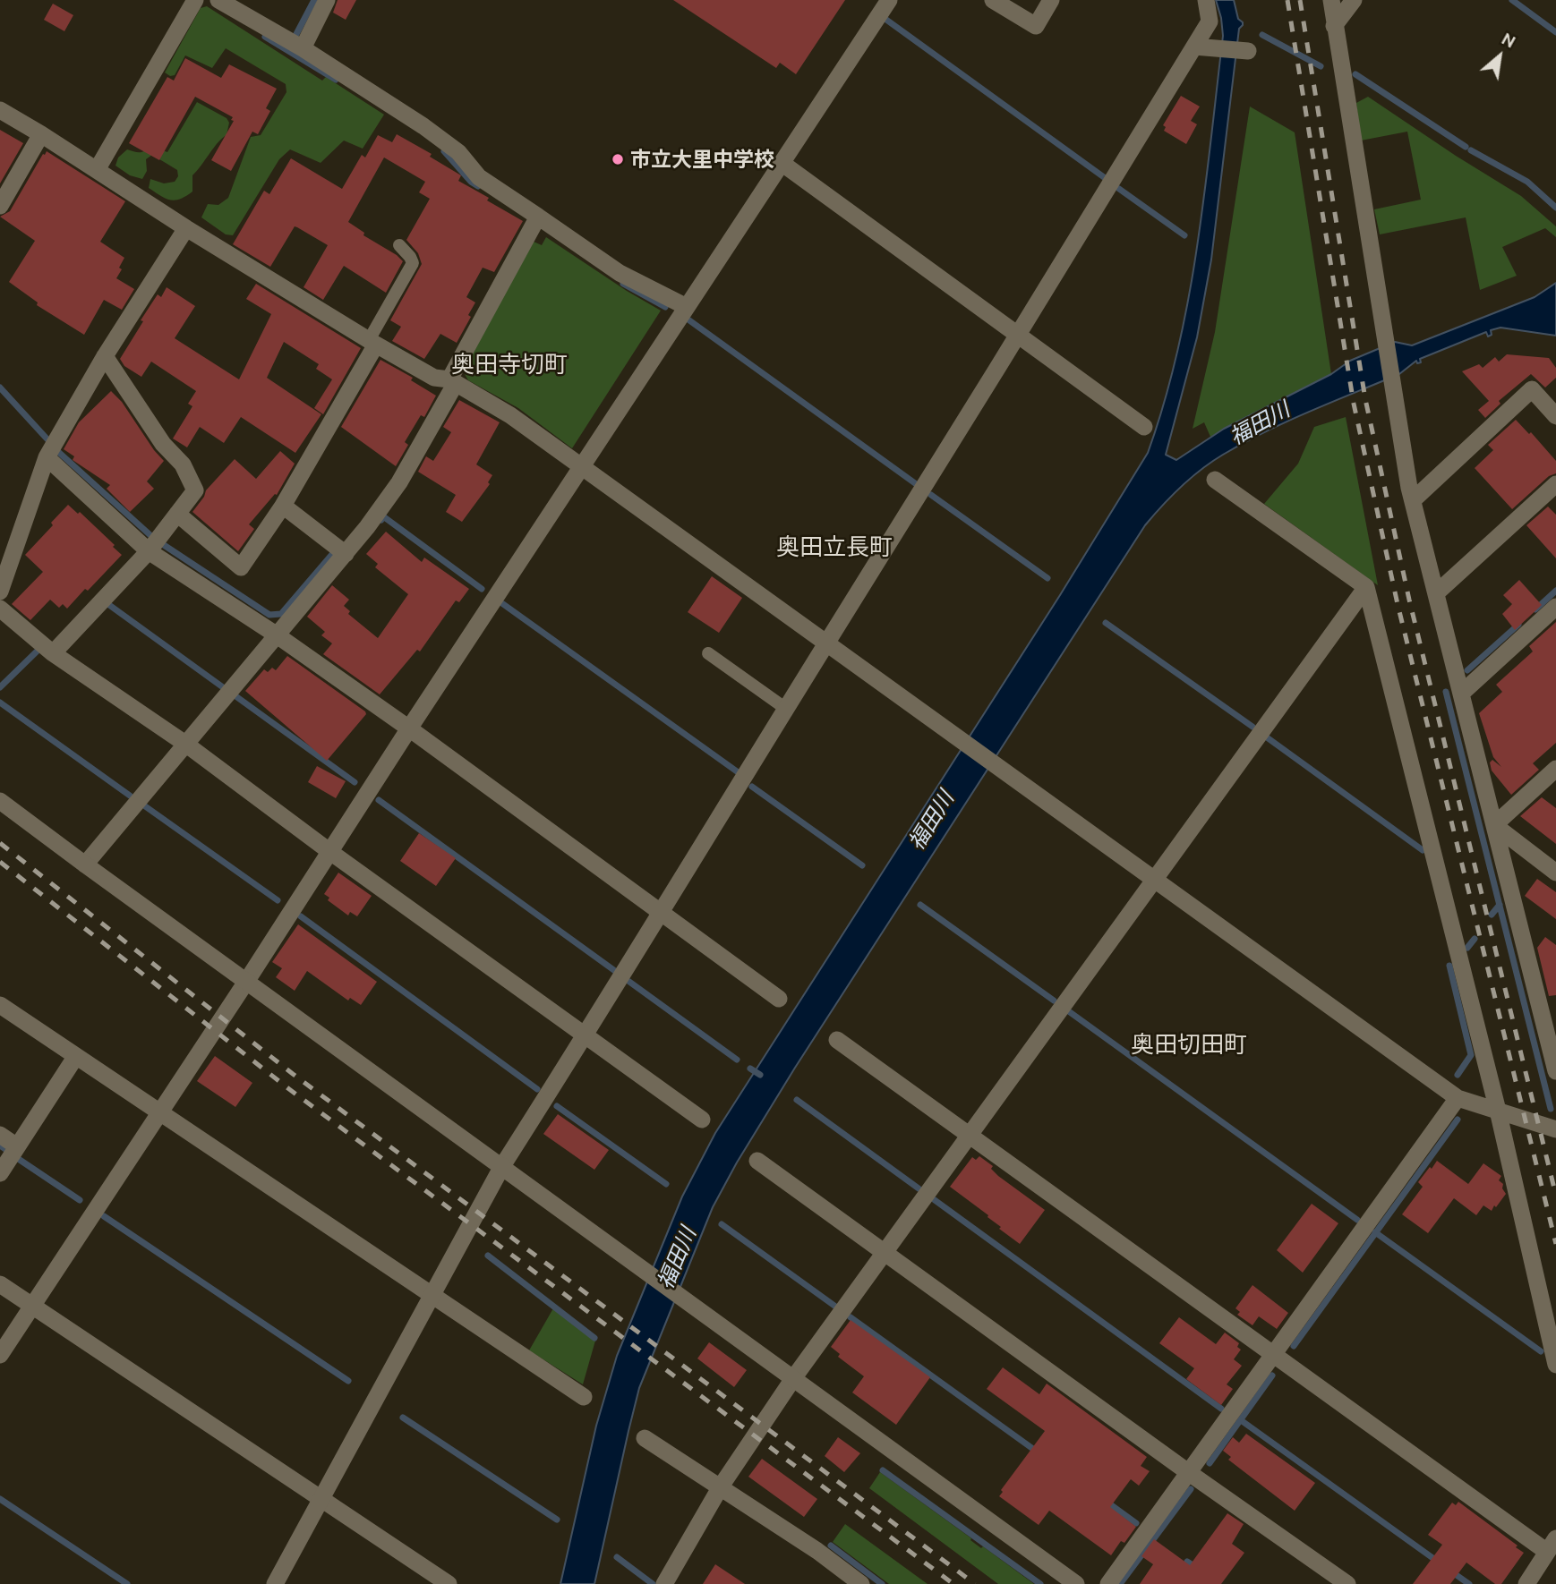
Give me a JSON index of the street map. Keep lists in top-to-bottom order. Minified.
{"districts":["奥田寺切町","奥田立長町","奥田切田町"],"water":["福田川"],"places":["市立大里中学校"],"north":"top right"}
